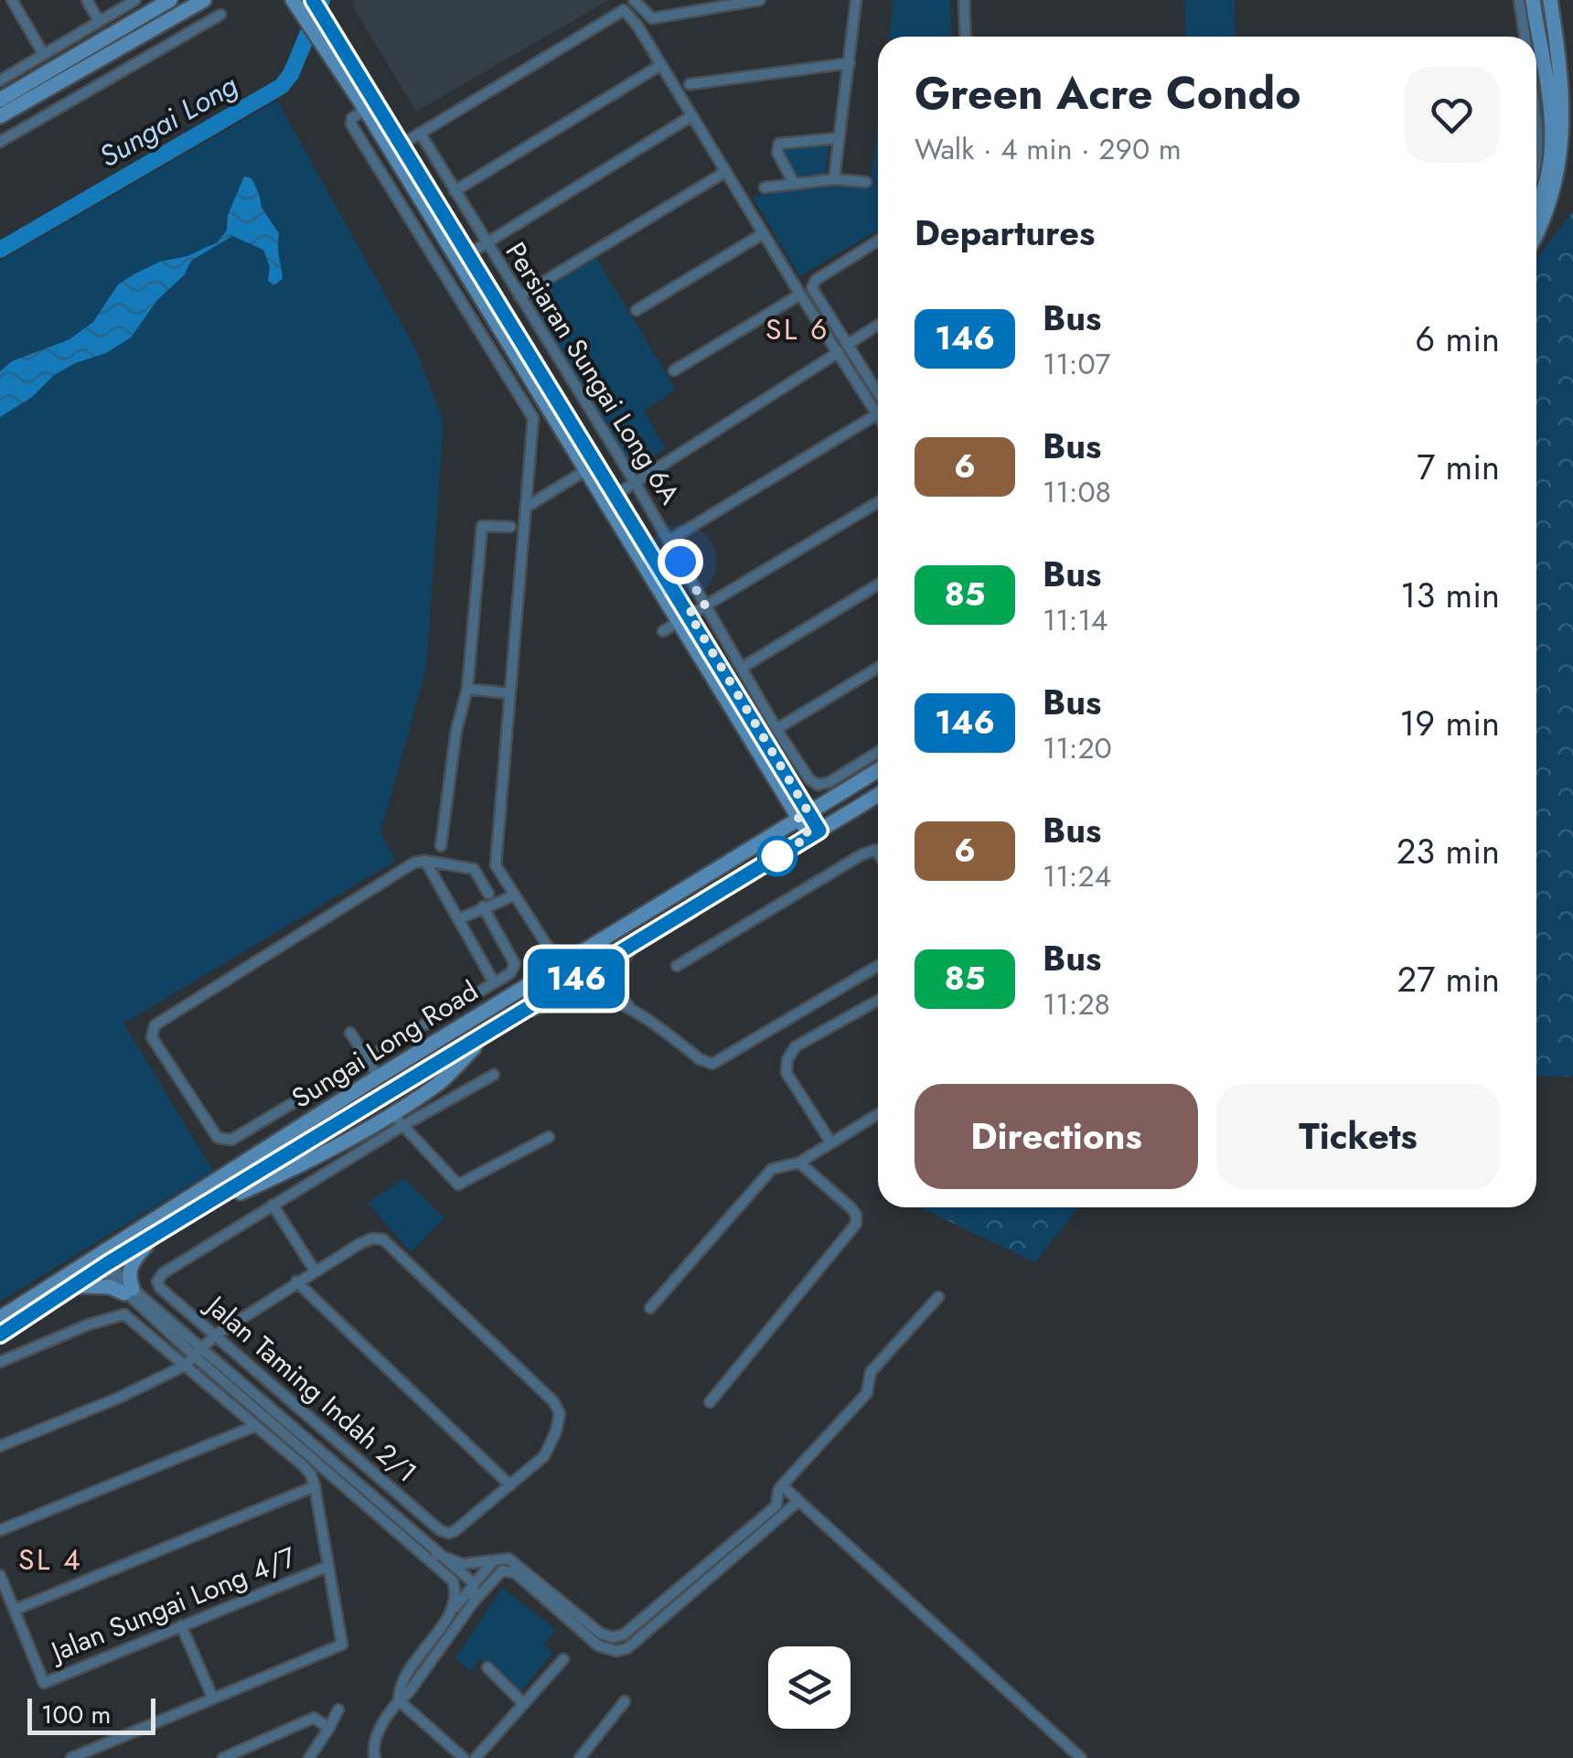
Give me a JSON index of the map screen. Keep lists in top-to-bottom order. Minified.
{"streets":{"street":["Persiaran Sungai Long 6A","Sungai Long Road","Jalan Taming Indah 2/1","Jalan Sungai Long 4/7"]},"districts":["SL 6","SL 4"],"water":["Sungai Long"],"lines":["bus line 146"],"scale_bar":"100 m","page":{"on_map":"146","heading":[["Green Acre Condo","Walk · 4 min · 290 m"],"Departures"],"list":[{"mark":"146","name":"Bus","note":"11:07","value":"6 min"},{"mark":"6","name":"Bus","note":"11:08","value":"7 min"},{"mark":"85","name":"Bus","note":"11:14","value":"13 min"},{"mark":"146","name":"Bus","note":"11:20","value":"19 min"},{"mark":"6","name":"Bus","note":"11:24","value":"23 min"},{"mark":"85","name":"Bus","note":"11:28","value":"27 min"}],"buttons":["Directions","Tickets"],"scale":"100 m"}}
